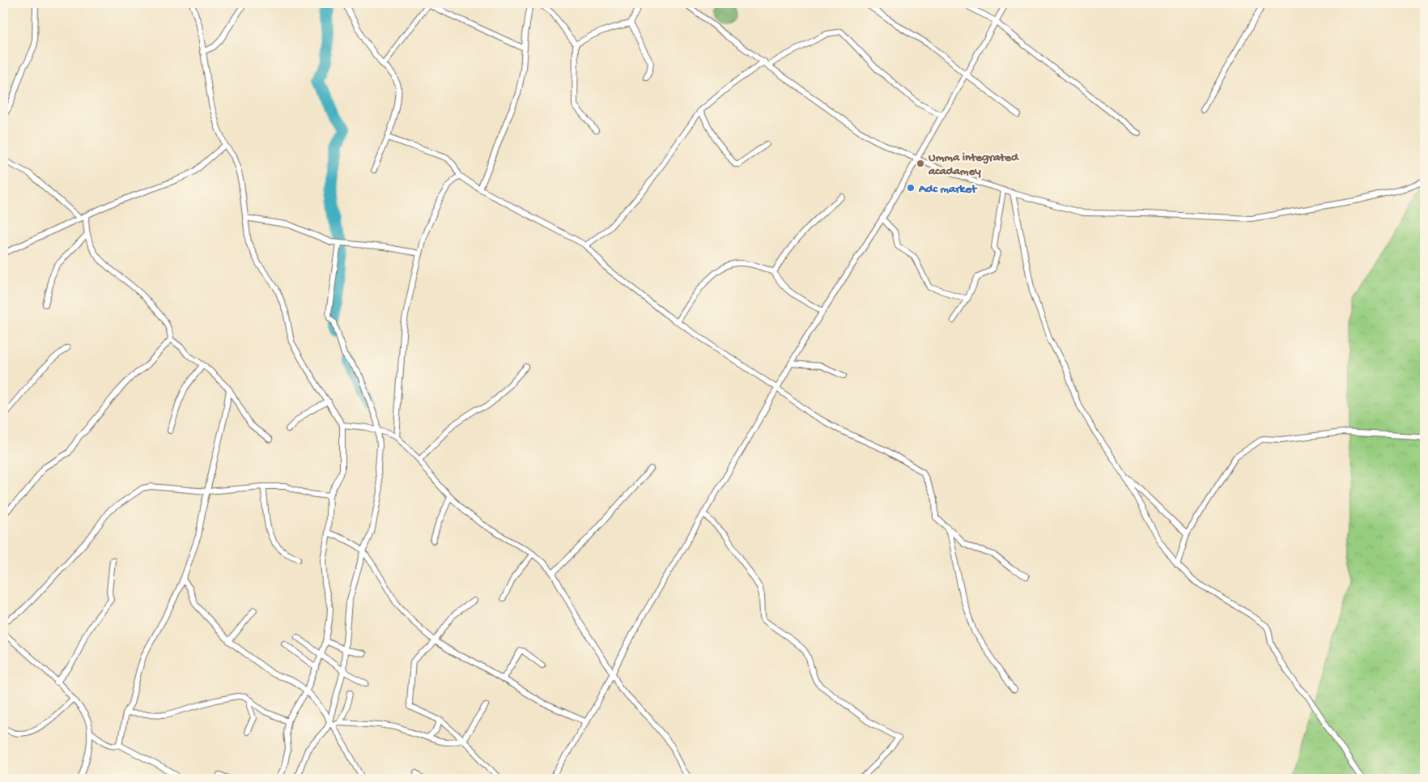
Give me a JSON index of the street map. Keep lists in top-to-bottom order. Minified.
{"places":["Umma integrated acadamey","Adc market"]}
